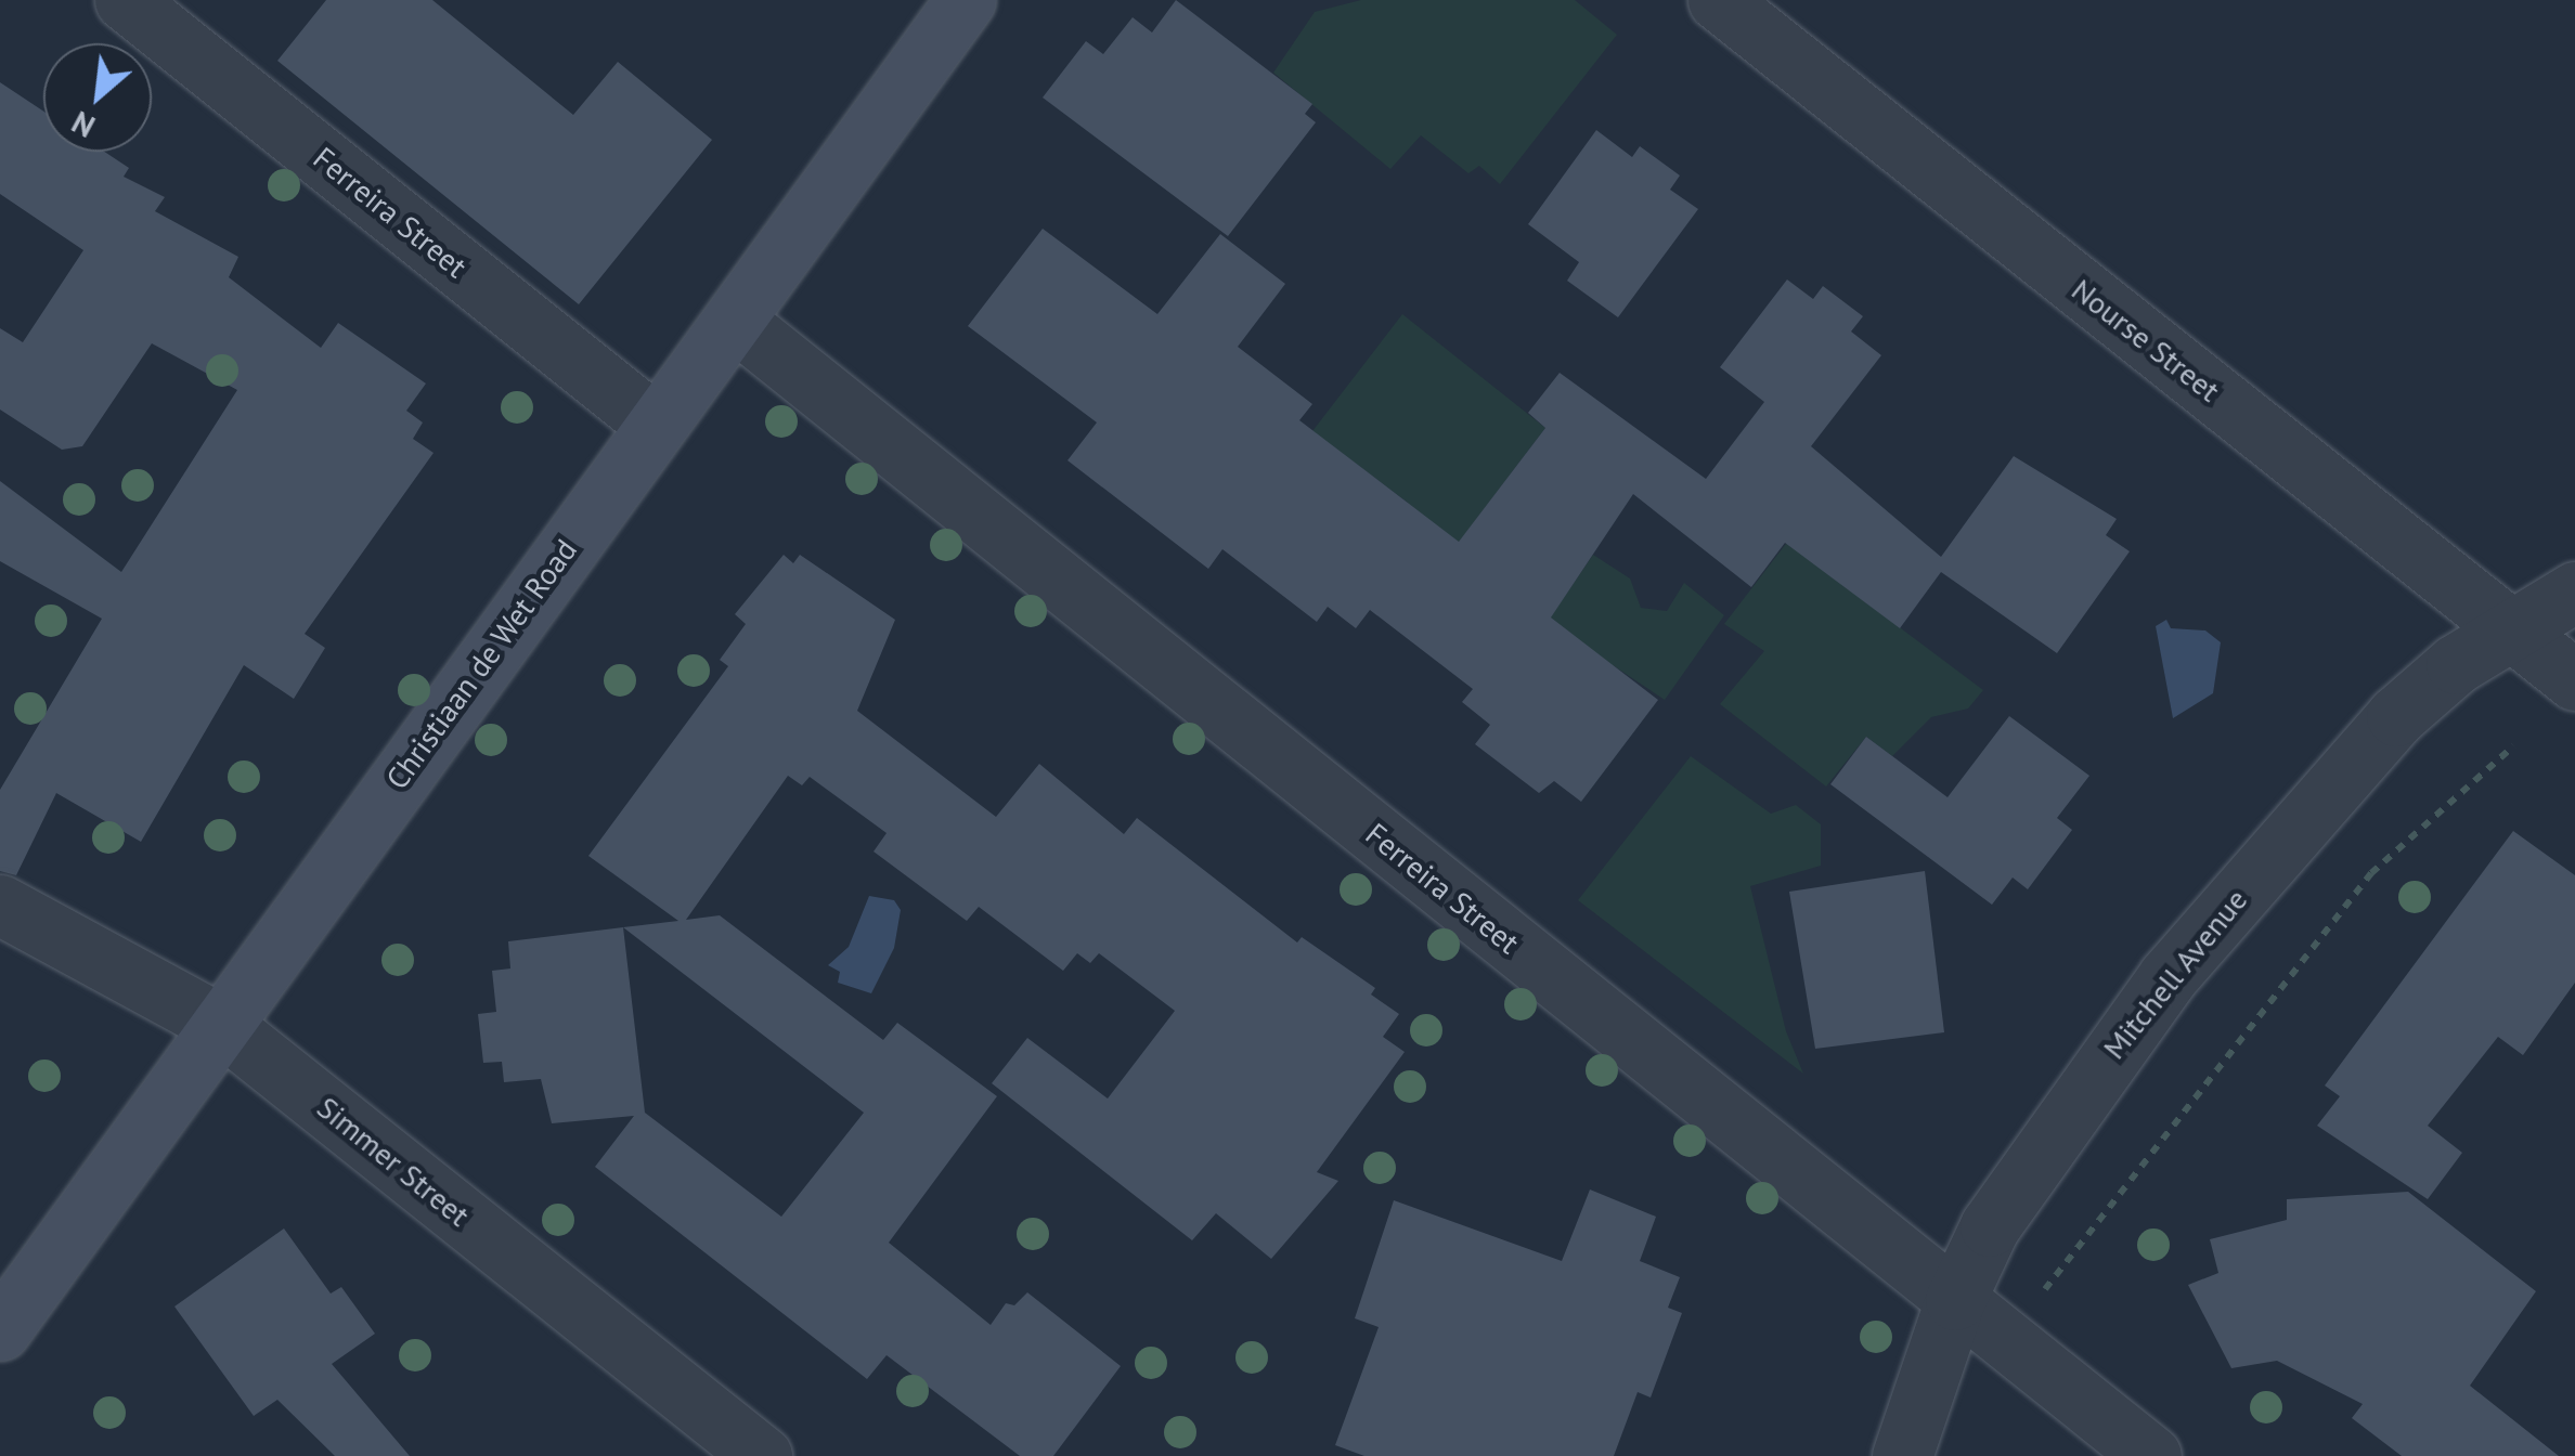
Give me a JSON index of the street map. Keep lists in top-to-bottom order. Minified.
{"streets":{"main road":["Christiaan de Wet Road"],"street":["Ferreira Street","Nourse Street","Mitchell Avenue","Simmer Street"]},"crossings":[["Ferreira Street","Christiaan de Wet Road"],["Ferreira Street","Mitchell Avenue"],["Nourse Street","Mitchell Avenue"],["Christiaan de Wet Road","Simmer Street"]],"north":"bottom left"}
